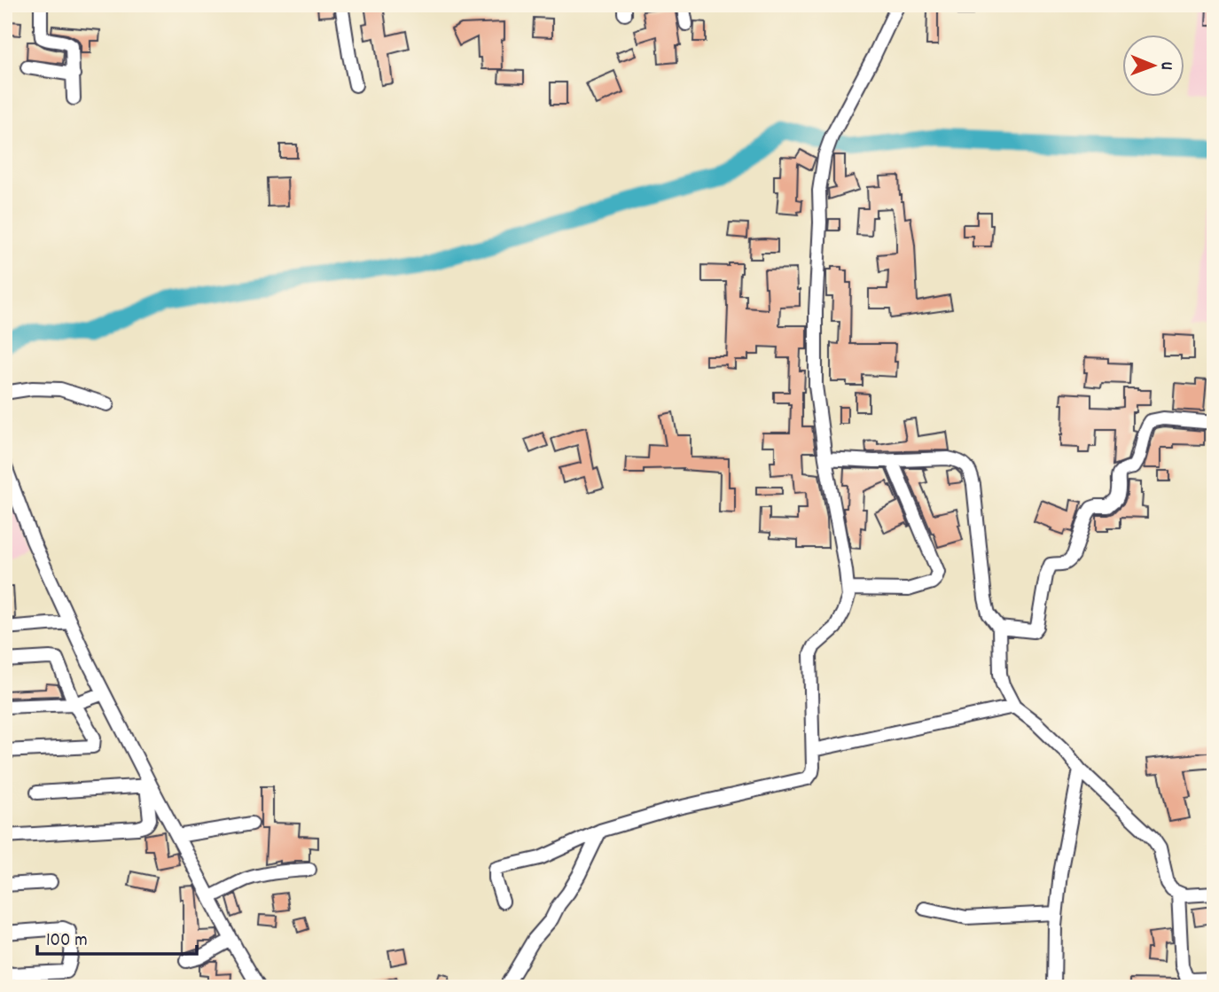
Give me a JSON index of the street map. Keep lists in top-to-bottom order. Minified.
{"scale_bar":"100 m","north":"right"}
